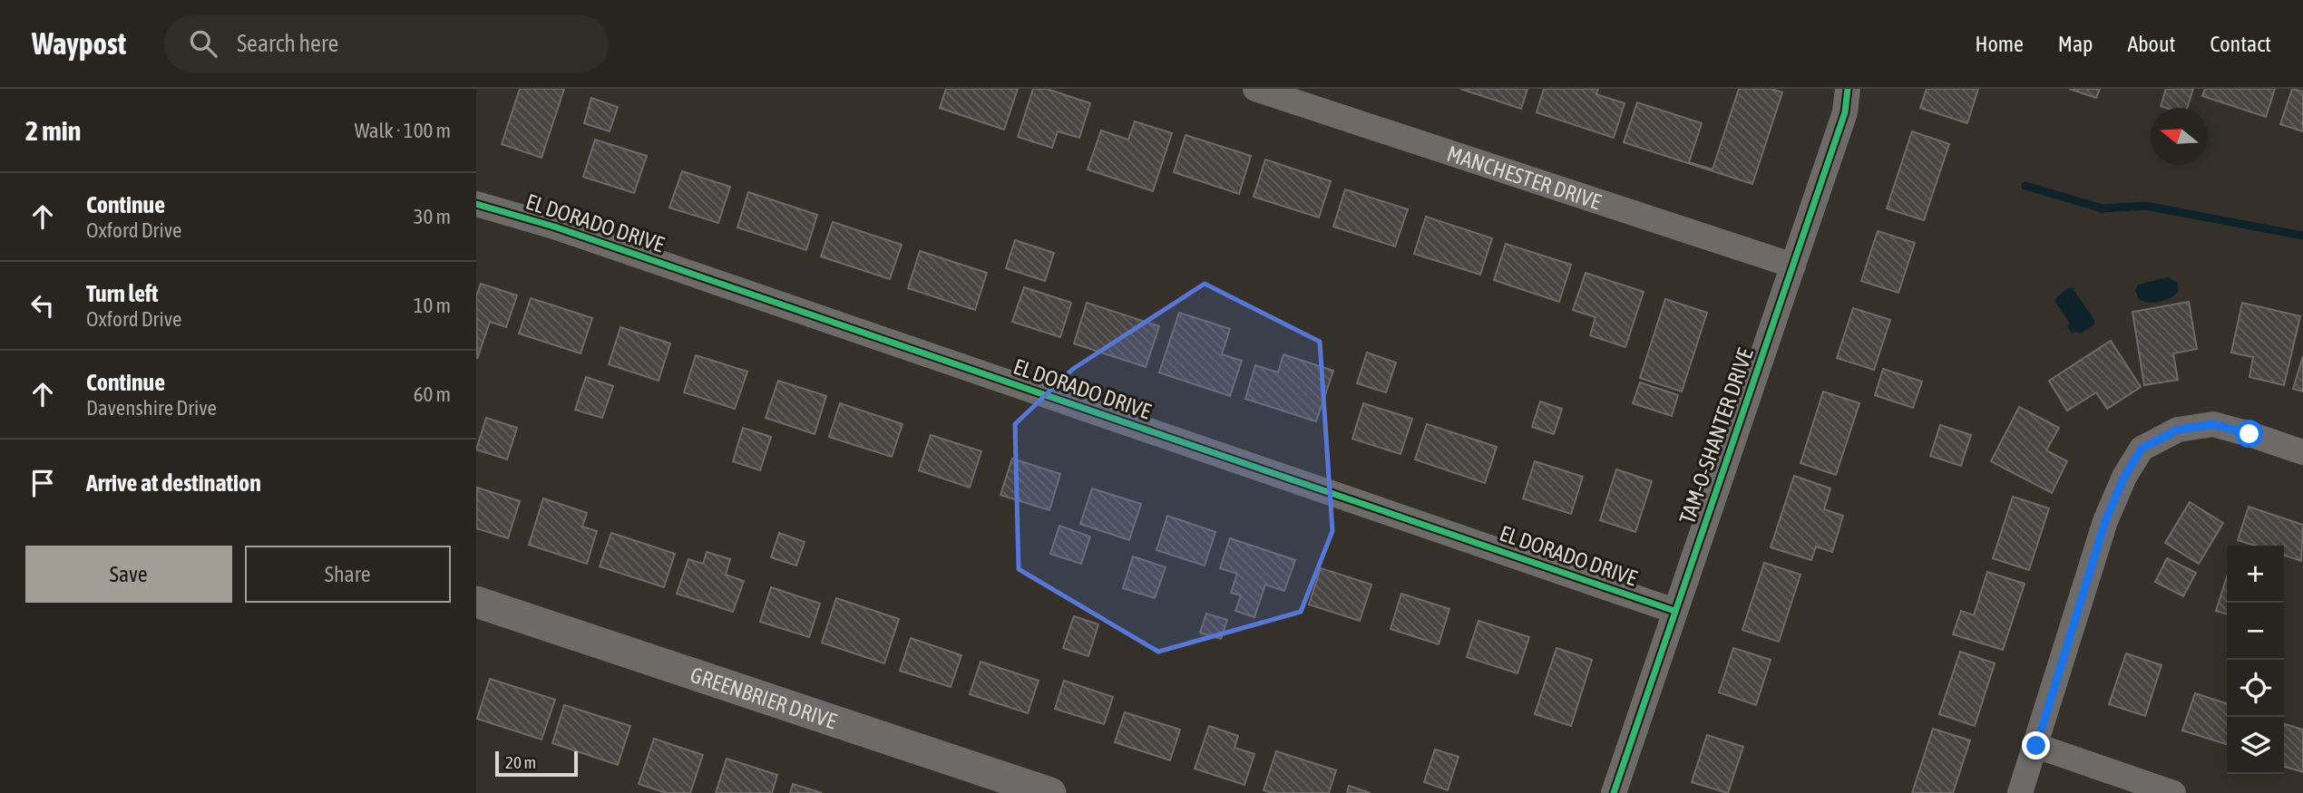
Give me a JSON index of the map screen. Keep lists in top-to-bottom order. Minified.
{"streets":{"street":["MANCHESTER DRIVE","EL DORADO DRIVE","TAM-O-SHANTER DRIVE","GREENBRIER DRIVE"]},"crossings":[["MANCHESTER DRIVE","TAM-O-SHANTER DRIVE"],["EL DORADO DRIVE","TAM-O-SHANTER DRIVE"]],"scale_bar":"20 m","north":"left","page":{"header":"Waypost","search":"Search here","nav":["Home","Map","About","Contact"],"heading":["2 min","Walk · 100 m"],"list":[["Continue","Oxford Drive","30 m"],["Turn left","Oxford Drive","10 m"],["Continue","Davenshire Drive","60 m"],"Arrive at destination"],"buttons":["Save","Share"],"map_buttons":["+","−"],"scale":"20 m"}}
